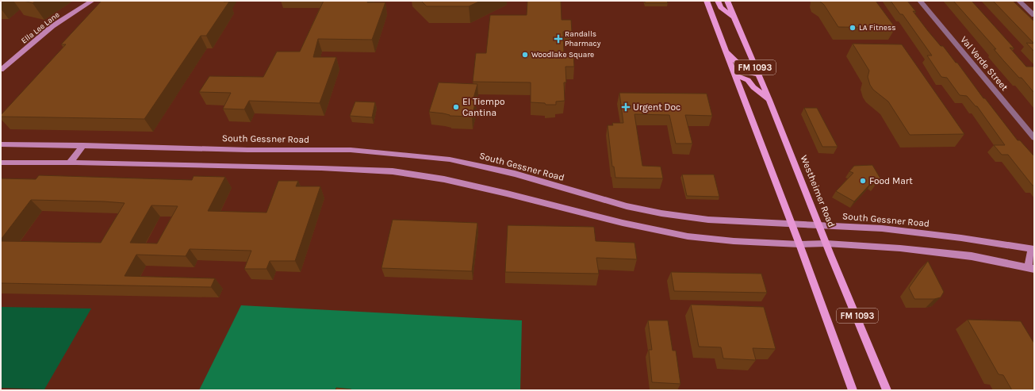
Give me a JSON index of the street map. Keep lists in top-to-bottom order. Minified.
{"streets":{"main road":["Ella Lee Lane","FM 1093","South Gessner Road","Westheimer Road"],"street":["Val Verde Street"]},"crossings":[["FM 1093","South Gessner Road"],["South Gessner Road","Westheimer Road"]],"places":{"other":["LA Fitness","Woodlake Square","El Tiempo Cantina","Food Mart"],"health":["Randalls Pharmacy","Urgent Doc"]}}
